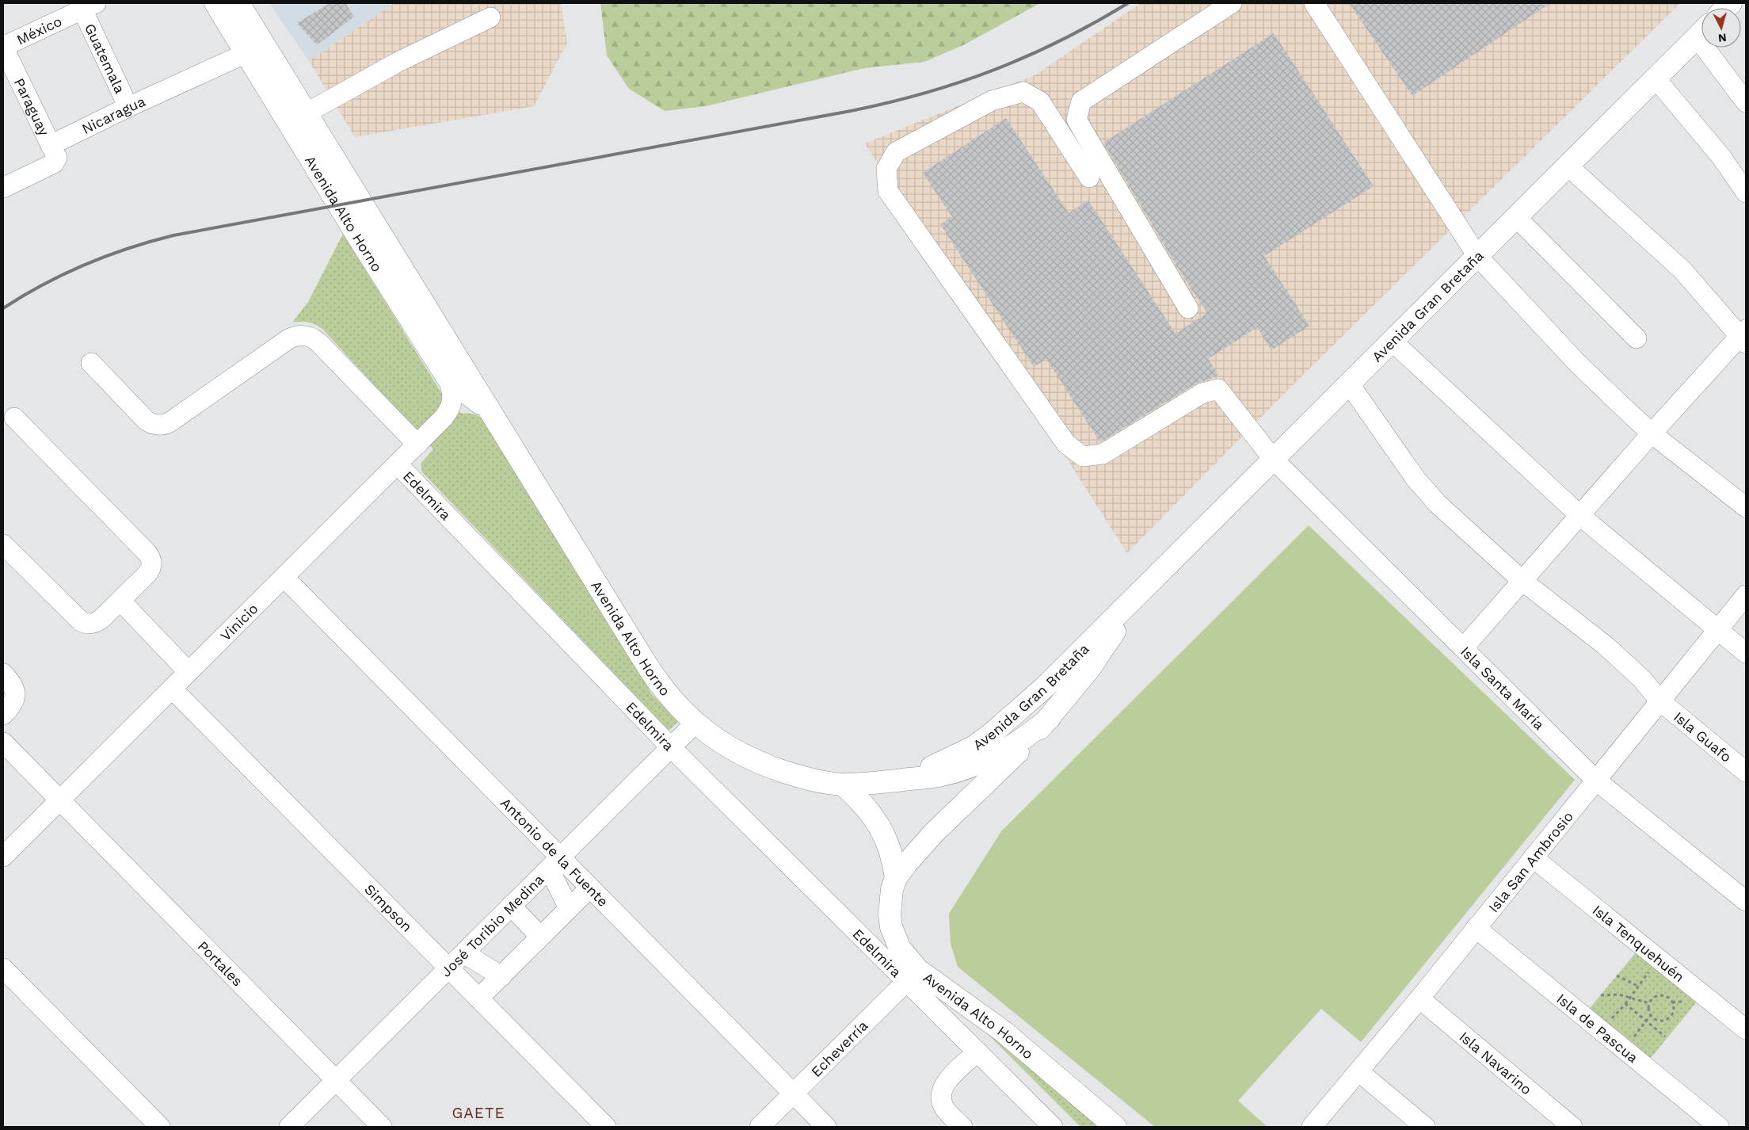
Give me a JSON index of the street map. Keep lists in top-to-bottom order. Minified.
{"streets":{"main road":["Avenida Alto Horno","Avenida Gran Bretaña"],"street":["México","Guatemala","Paraguay","Nicaragua","Edelmira","Vinicio","Isla Santa María","Isla Guafo","Antonio de la Fuente","Isla San Ambrosio","Simpson","José Toribio Medina","Isla Tenquehuén","Portales","Isla de Pascua","Echeverría","Isla Navarino"]},"crossings":[["México","Guatemala"],["México","Paraguay"],["Guatemala","Nicaragua"],["Paraguay","Nicaragua"],["Nicaragua","Avenida Alto Horno"],["Avenida Alto Horno","Avenida Gran Bretaña"],["Avenida Alto Horno","Edelmira"],["Avenida Alto Horno","Vinicio"],["Avenida Alto Horno","José Toribio Medina"],["Avenida Alto Horno","Echeverría"],["Avenida Gran Bretaña","Isla Santa María"],["Avenida Gran Bretaña","Isla Guafo"],["Edelmira","Vinicio"],["Edelmira","José Toribio Medina"],["Edelmira","Echeverría"],["Vinicio","Antonio de la Fuente"],["Vinicio","Simpson"],["Vinicio","Portales"],["Isla Santa María","Isla San Ambrosio"],["Isla Guafo","Isla San Ambrosio"],["Antonio de la Fuente","José Toribio Medina"],["Antonio de la Fuente","Echeverría"],["Isla San Ambrosio","Isla Tenquehuén"],["Isla San Ambrosio","Isla de Pascua"],["Isla San Ambrosio","Isla Navarino"],["Simpson","José Toribio Medina"],["José Toribio Medina","Portales"]],"districts":["GAETE"],"north":"bottom"}
